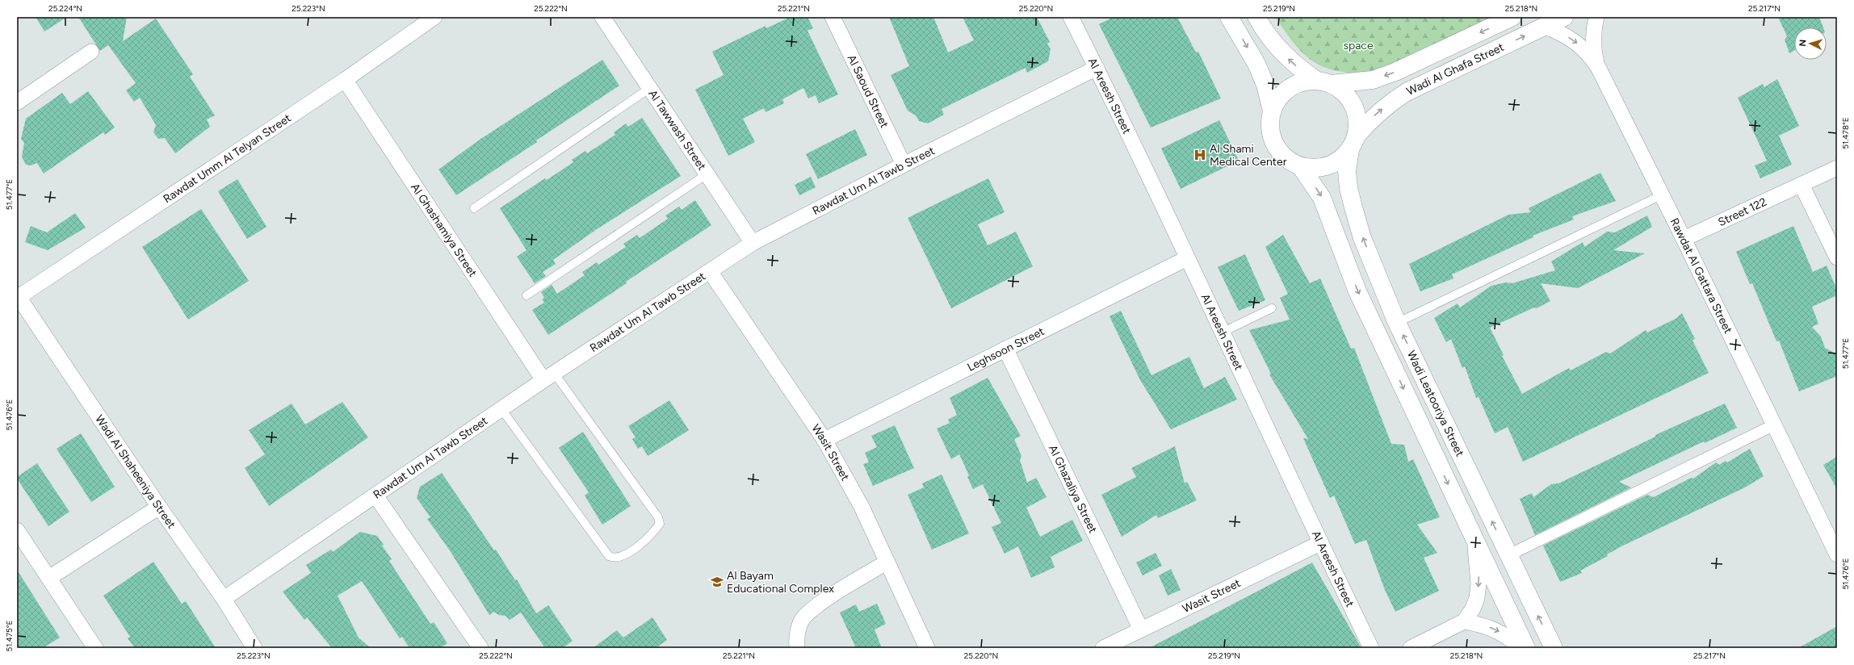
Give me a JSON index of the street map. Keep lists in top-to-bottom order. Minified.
{"streets":{"street":["Wadi Al Ghafa Street","Al Saoud Street","Al Areesh Street","Al Tawwash Street","Rawdat Umm Al Telyan Street","Rawdat Um Al Tawb Street","Street 122","Al Ghashamiya Street","Rawdat Al Gattara Street","Leghsoon Street","Wadi Leatooriya Street","Wasit Street","Wadi Al Shaheeniya Street","Al Ghazaliya Street"]},"crossings":[["Wadi Al Ghafa Street","Rawdat Al Gattara Street"],["Wadi Al Ghafa Street","Wadi Leatooriya Street"],["Al Saoud Street","Rawdat Um Al Tawb Street"],["Al Areesh Street","Rawdat Um Al Tawb Street"],["Al Areesh Street","Leghsoon Street"],["Al Areesh Street","Wasit Street"],["Al Tawwash Street","Rawdat Um Al Tawb Street"],["Rawdat Umm Al Telyan Street","Al Ghashamiya Street"],["Rawdat Umm Al Telyan Street","Wadi Al Shaheeniya Street"],["Rawdat Um Al Tawb Street","Al Ghashamiya Street"],["Rawdat Um Al Tawb Street","Wasit Street"],["Rawdat Um Al Tawb Street","Wadi Al Shaheeniya Street"],["Street 122","Rawdat Al Gattara Street"],["Leghsoon Street","Wasit Street"],["Leghsoon Street","Al Ghazaliya Street"],["Wasit Street","Al Ghazaliya Street"]],"parks":["space"],"places":{"hospital":["Al Shami Medical Center"],"school or university":["Al Bayam Educational Complex"]},"north":"left","coordinates":["25.224°N","25.223°N","25.222°N","25.221°N","25.220°N","25.219°N","25.218°N","25.217°N","51.478°E","51.477°E","51.476°E","51.475°E"]}
